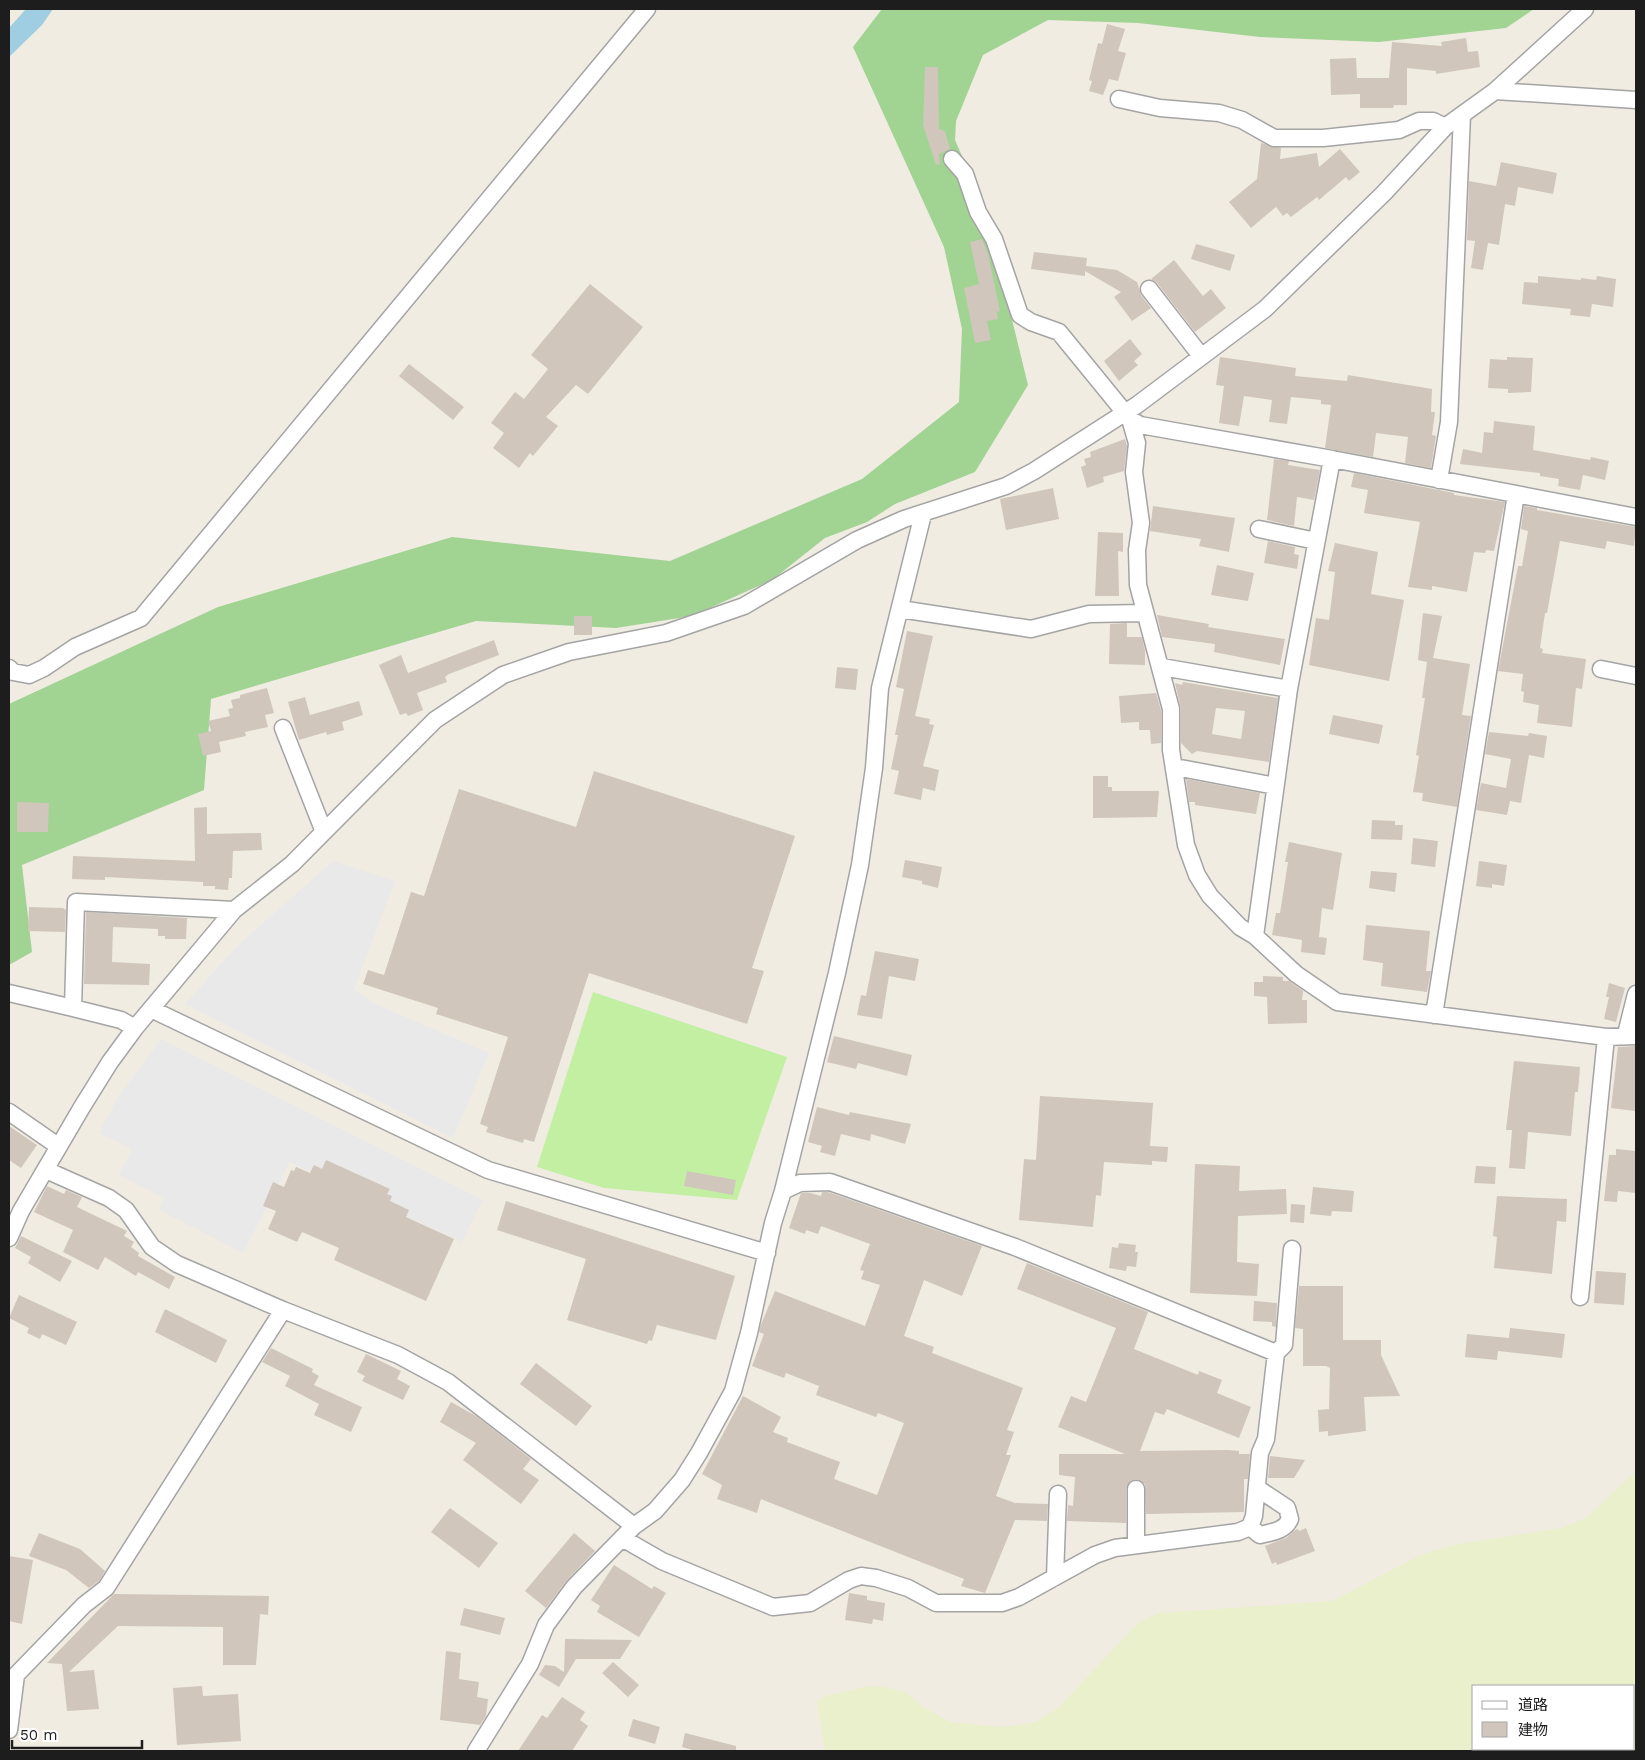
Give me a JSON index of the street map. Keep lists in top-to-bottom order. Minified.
{"legend":["道路","建物"],"scale_bar":"50 m"}
